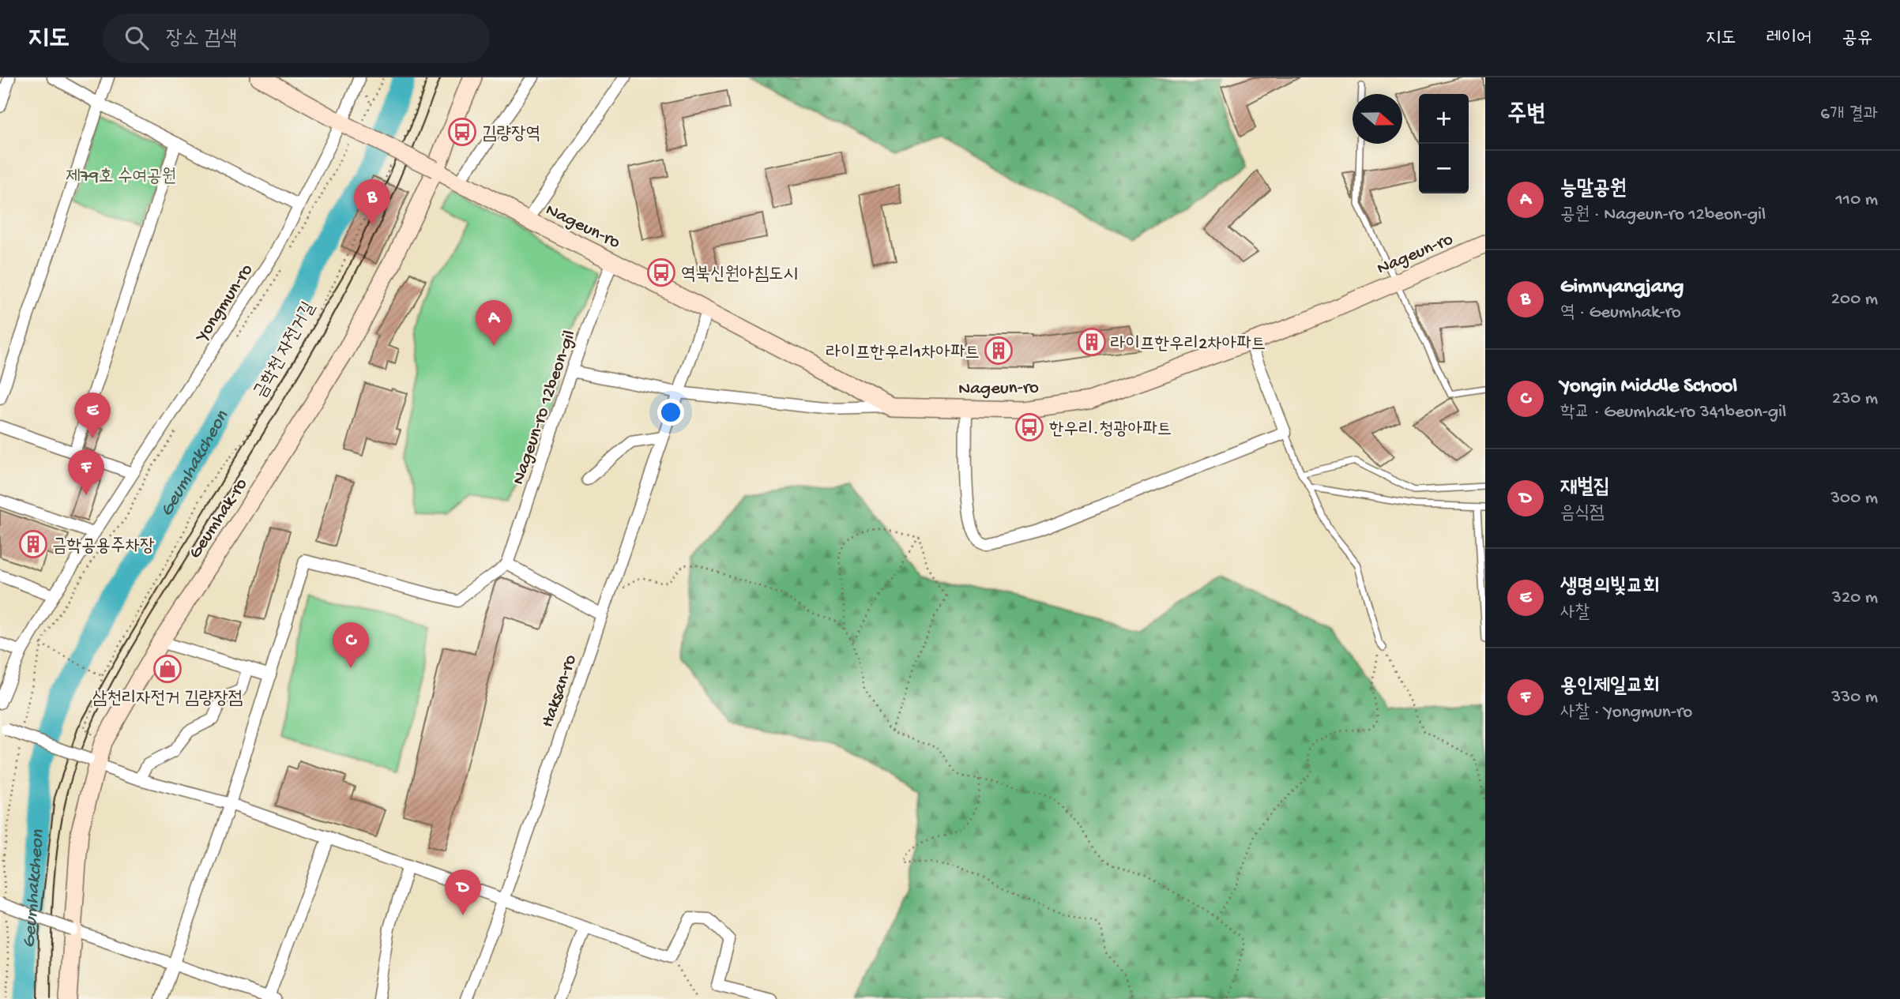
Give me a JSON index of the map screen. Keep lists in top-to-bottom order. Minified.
{"streets":{"main road":["Nageun-ro","Geumhak-ro"],"street":["Yongmun-ro","Nageun-ro 12beon-gil","Haksan-ro"],"path":["금학천 자전거길"]},"crossings":[["Nageun-ro","Yongmun-ro"],["Nageun-ro","Nageun-ro 12beon-gil"],["Nageun-ro","Geumhak-ro"],["Nageun-ro","Haksan-ro"],["금학천 자전거길","Geumhak-ro"]],"water":["Geumhakcheon"],"parks":["제79호 수여공원"],"places":{"bus stop":["김량장역","역북신원아침도시","한우리.청광아파트"],"building":["라이프한우리2차아파트","라이프한우리1차아파트","금학공용주차장"],"shop":["삼천리자전거 김량장점"]},"north":"right","page":{"header":"지도","search":"장소 검색","nav":["지도","레이어","공유"],"heading":["주변","6개 결과"],"map_buttons":["+","−"],"list":[{"mark":"A","name":"능말공원","note":"공원 · Nageun-ro 12beon-gil","value":"110 m"},{"mark":"B","name":"Gimnyangjang","note":"역 · Geumhak-ro","value":"200 m"},{"mark":"C","name":"Yongin Middle School","note":"학교 · Geumhak-ro 341beon-gil","value":"230 m"},{"mark":"D","name":"재벌집","note":"음식점","value":"300 m"},{"mark":"E","name":"생명의빛교회","note":"사찰","value":"320 m"},{"mark":"F","name":"용인제일교회","note":"사찰 · Yongmun-ro","value":"330 m"}],"pins":["B","A","E","F","C","D"]}}
